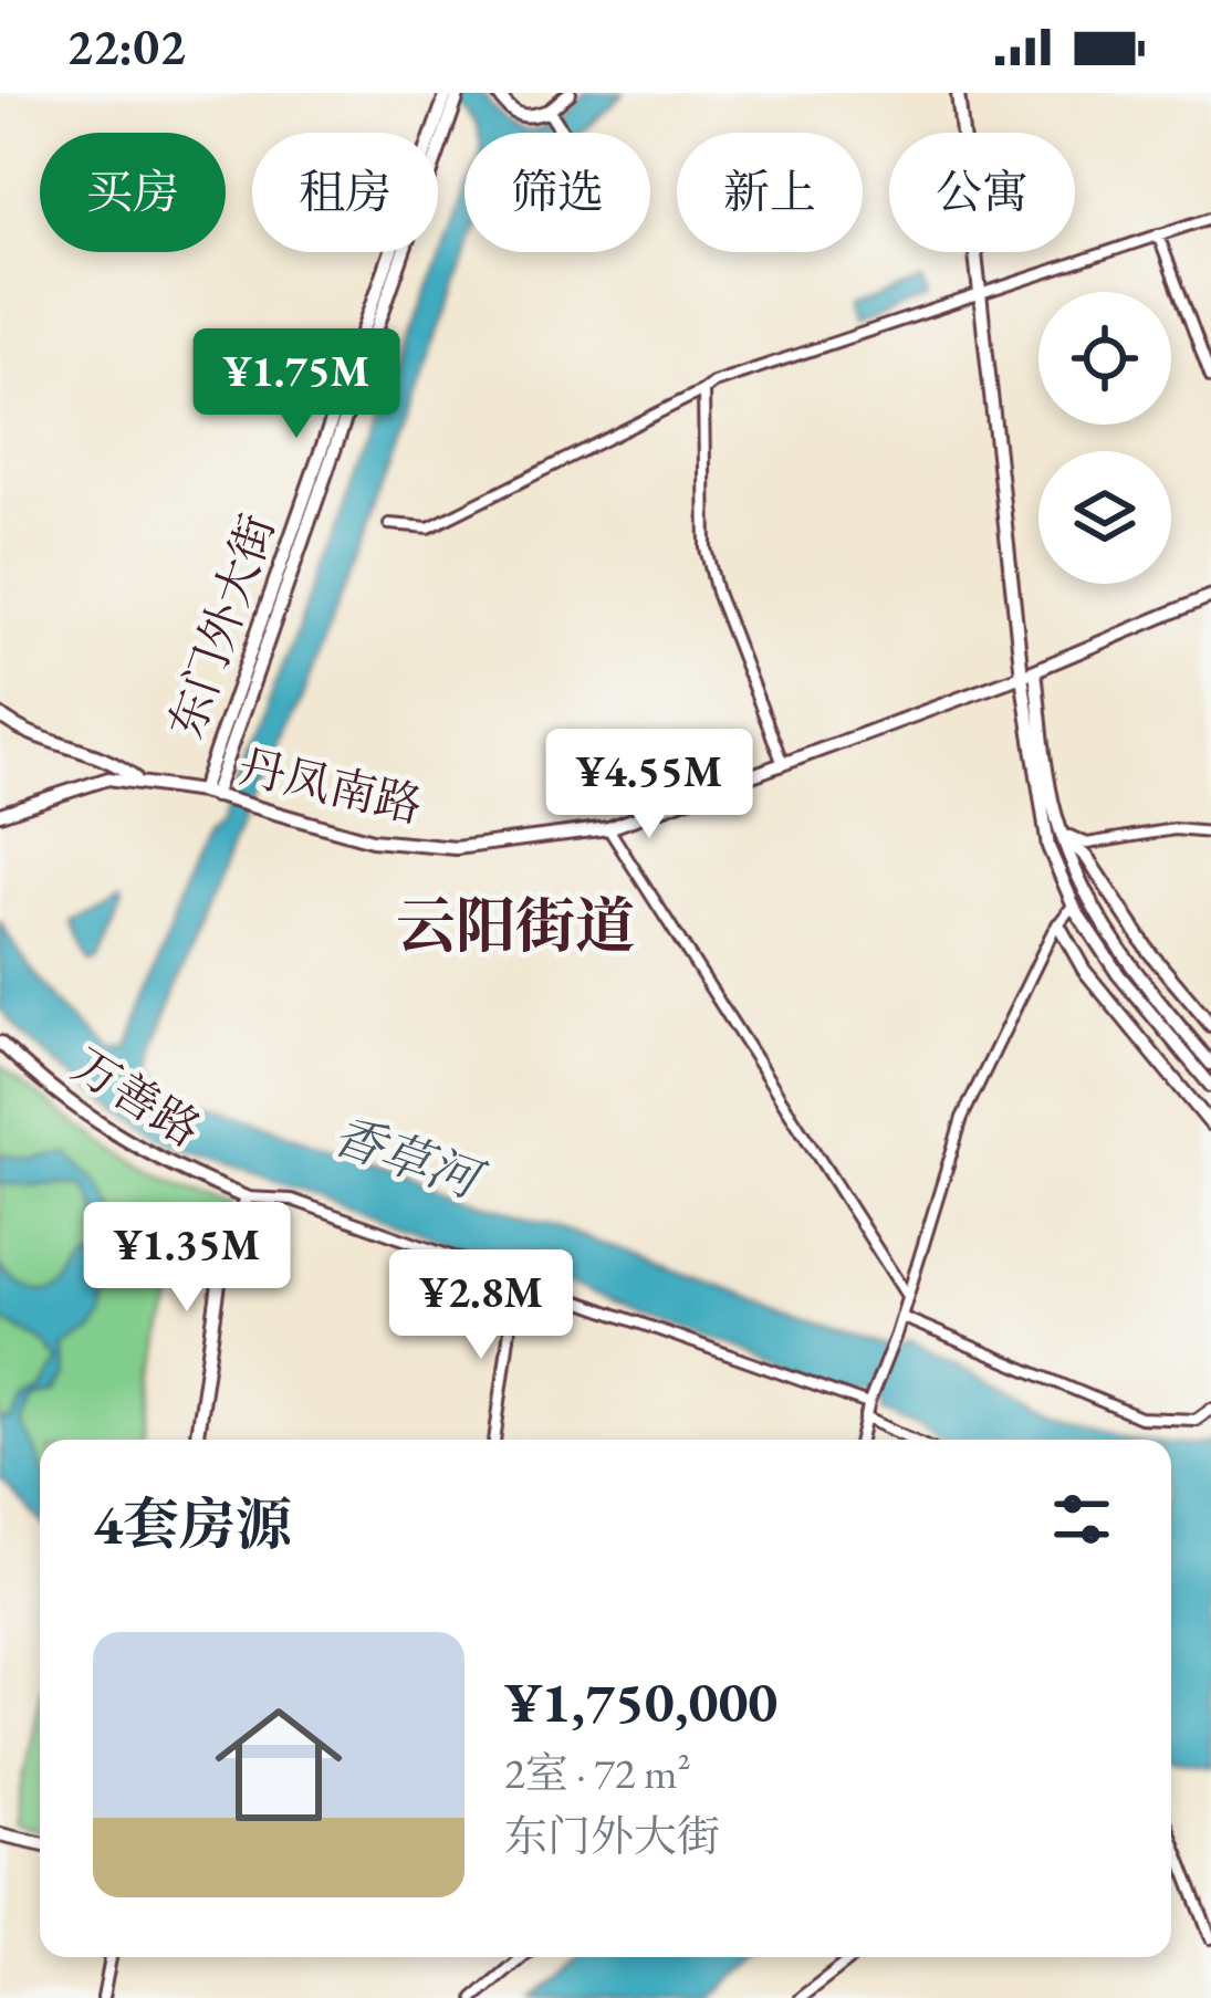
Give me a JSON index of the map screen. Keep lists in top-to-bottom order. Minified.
{"streets":{"street":["东门外大街","丹凤南路","万善路"]},"crossings":[["东门外大街","丹凤南路"]],"districts":["云阳街道"],"water":["香草河"],"page":{"status":"22:02","chip":["买房","租房","筛选","新上","公寓"],"price":["¥1.75M","¥4.55M","¥1.35M","¥2.8M"],"heading":"4套房源","list":[{"name":"¥1,750,000","note":"2室 · 72 m² · 东门外大街"}]}}
